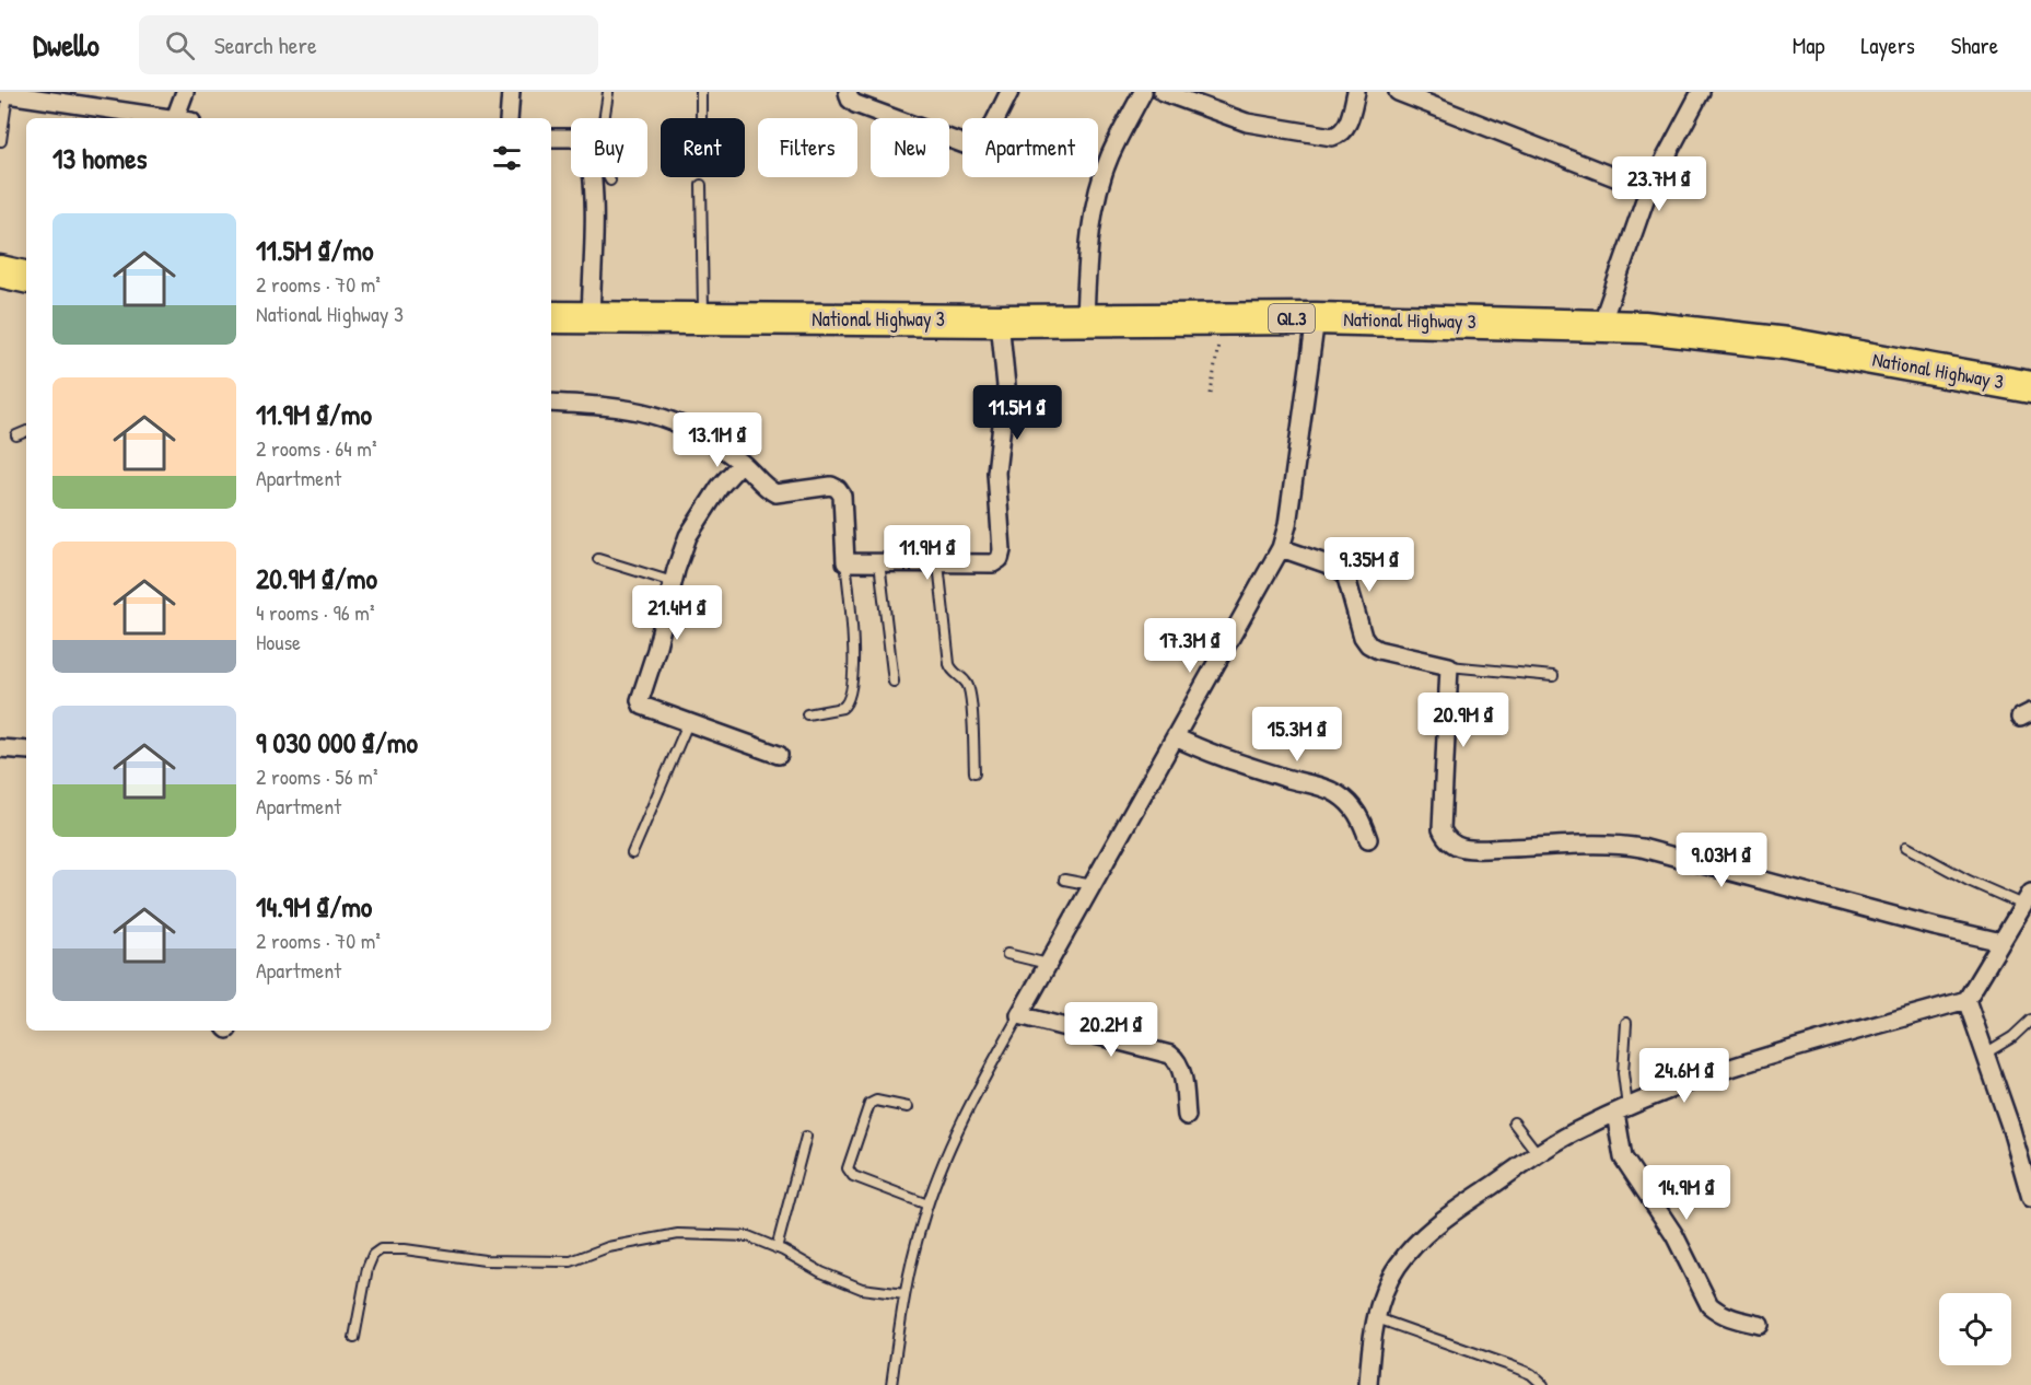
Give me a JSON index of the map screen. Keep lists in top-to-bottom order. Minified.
{"streets":{"highway":["QL.3","National Highway 3"]},"page":{"header":"Dwello","search":"Search here","nav":["Map","Layers","Share"],"chip":["Buy","Rent","Filters","New","Apartment"],"heading":"13 homes","price":["23.7M ₫","11.5M ₫","13.1M ₫","11.9M ₫","9.35M ₫","21.4M ₫","17.3M ₫","20.9M ₫","15.3M ₫","9.03M ₫","20.2M ₫","24.6M ₫","14.9M ₫"],"list":[{"name":"11.5M ₫/mo","note":"2 rooms · 70 m² · National Highway 3"},{"name":"11.9M ₫/mo","note":"2 rooms · 64 m² · Apartment"},{"name":"20.9M ₫/mo","note":"4 rooms · 96 m² · House"},{"name":"9 030 000 ₫/mo","note":"2 rooms · 56 m² · Apartment"},{"name":"14.9M ₫/mo","note":"2 rooms · 70 m² · Apartment"}]}}
